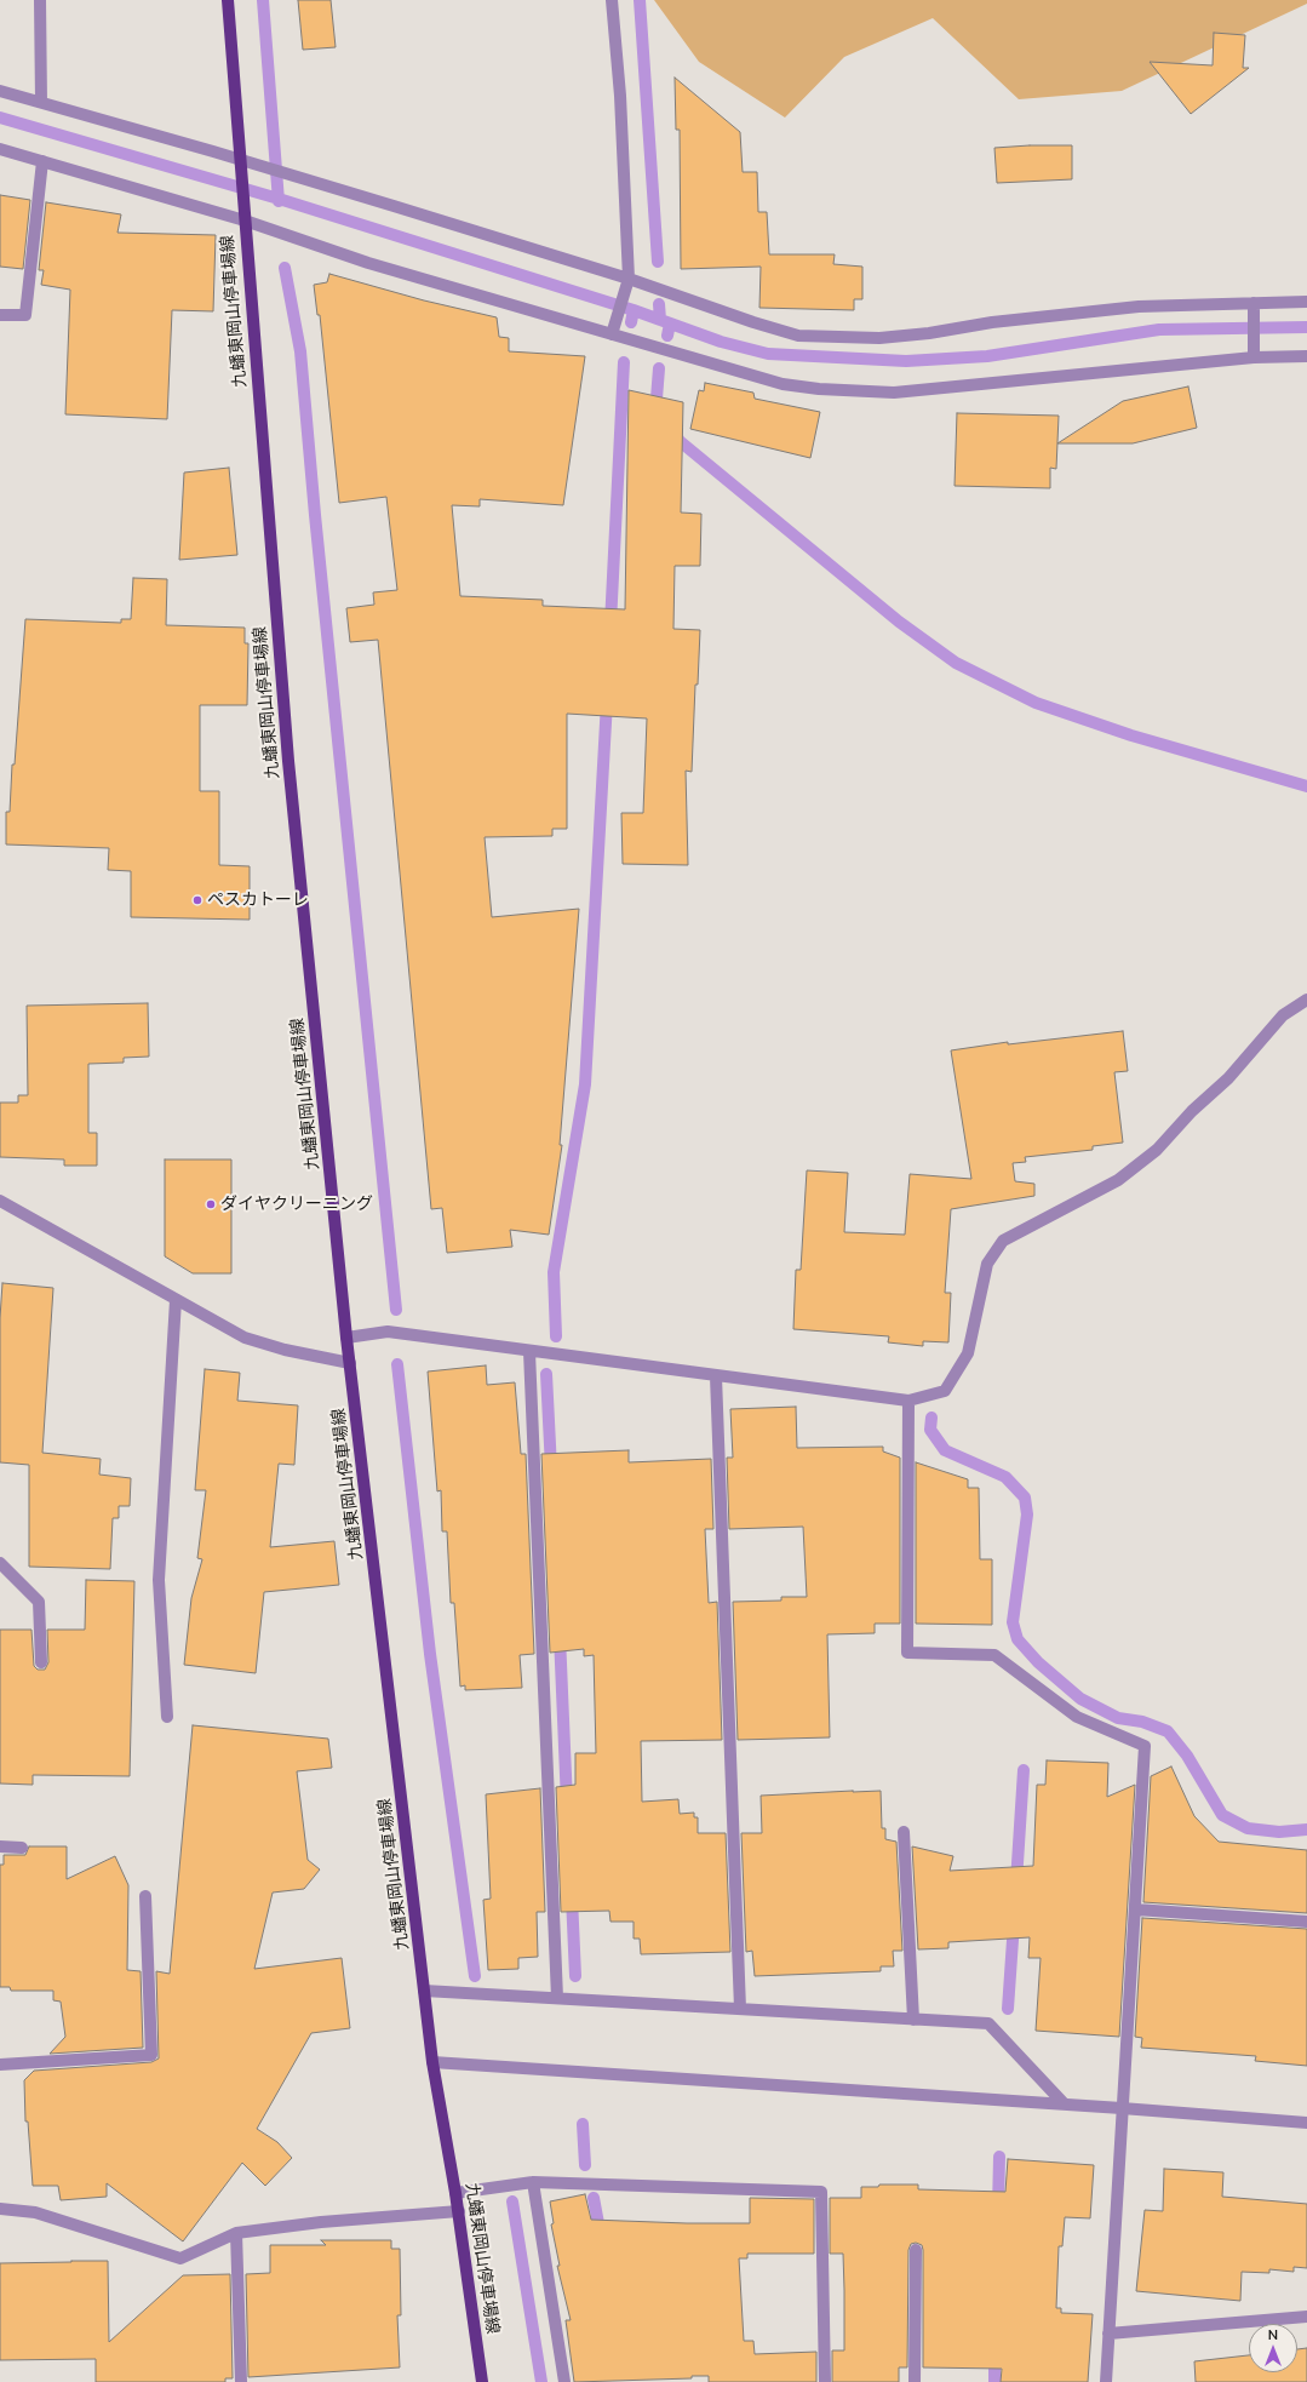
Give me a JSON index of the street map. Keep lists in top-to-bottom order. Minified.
{"streets":{"main road":["九蟠東岡山停車場線"]},"places":["ペスカトーレ","ダイヤクリーニング"],"north":"top"}
